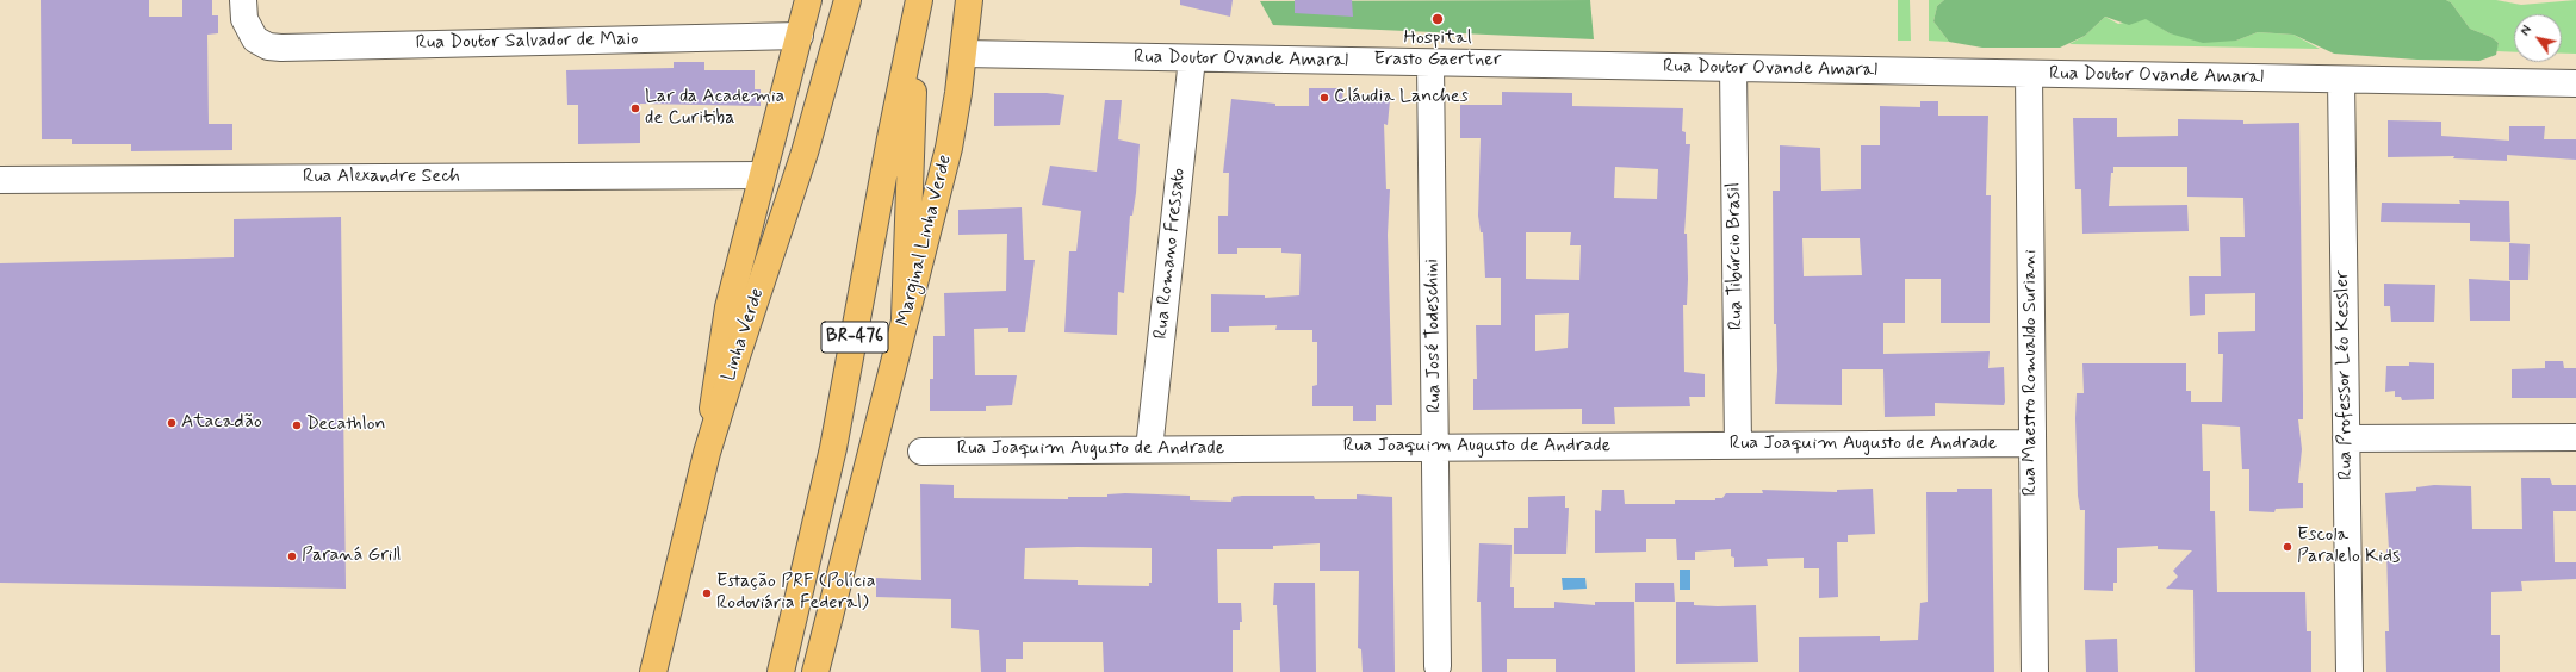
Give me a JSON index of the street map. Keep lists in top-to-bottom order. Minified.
{"streets":{"main road":["Marginal Linha Verde","Linha Verde","BR-476"],"street":["Rua Doutor Salvador de Maio","Rua Doutor Ovande Amaral","Rua Alexandre Sech","Rua Romano Fressato","Rua Tibúrcio Brasil","Rua José Todeschini","Rua Maestro Romualdo Suriani","Rua Professor Léo Kessler","Rua Joaquim Augusto de Andrade"]},"crossings":[["Rua Doutor Ovande Amaral","Marginal Linha Verde"],["Rua Doutor Ovande Amaral","Rua Romano Fressato"],["Rua Doutor Ovande Amaral","Rua Tibúrcio Brasil"],["Rua Doutor Ovande Amaral","Rua José Todeschini"],["Rua Doutor Ovande Amaral","Rua Maestro Romualdo Suriani"],["Rua Doutor Ovande Amaral","Rua Professor Léo Kessler"],["Rua Romano Fressato","Rua Joaquim Augusto de Andrade"],["Rua Tibúrcio Brasil","Rua Joaquim Augusto de Andrade"],["Rua José Todeschini","Rua Joaquim Augusto de Andrade"],["Rua Maestro Romualdo Suriani","Rua Joaquim Augusto de Andrade"]],"places":["Hospital Erasto Gaertner","Cláudia Lanches","Lar da Academia de Curitiba","Atacadão","Decathlon","Escola Paralelo Kids","Paraná Grill","Estação PRF (Polícia Rodoviária Federal)"],"north":"top left"}
